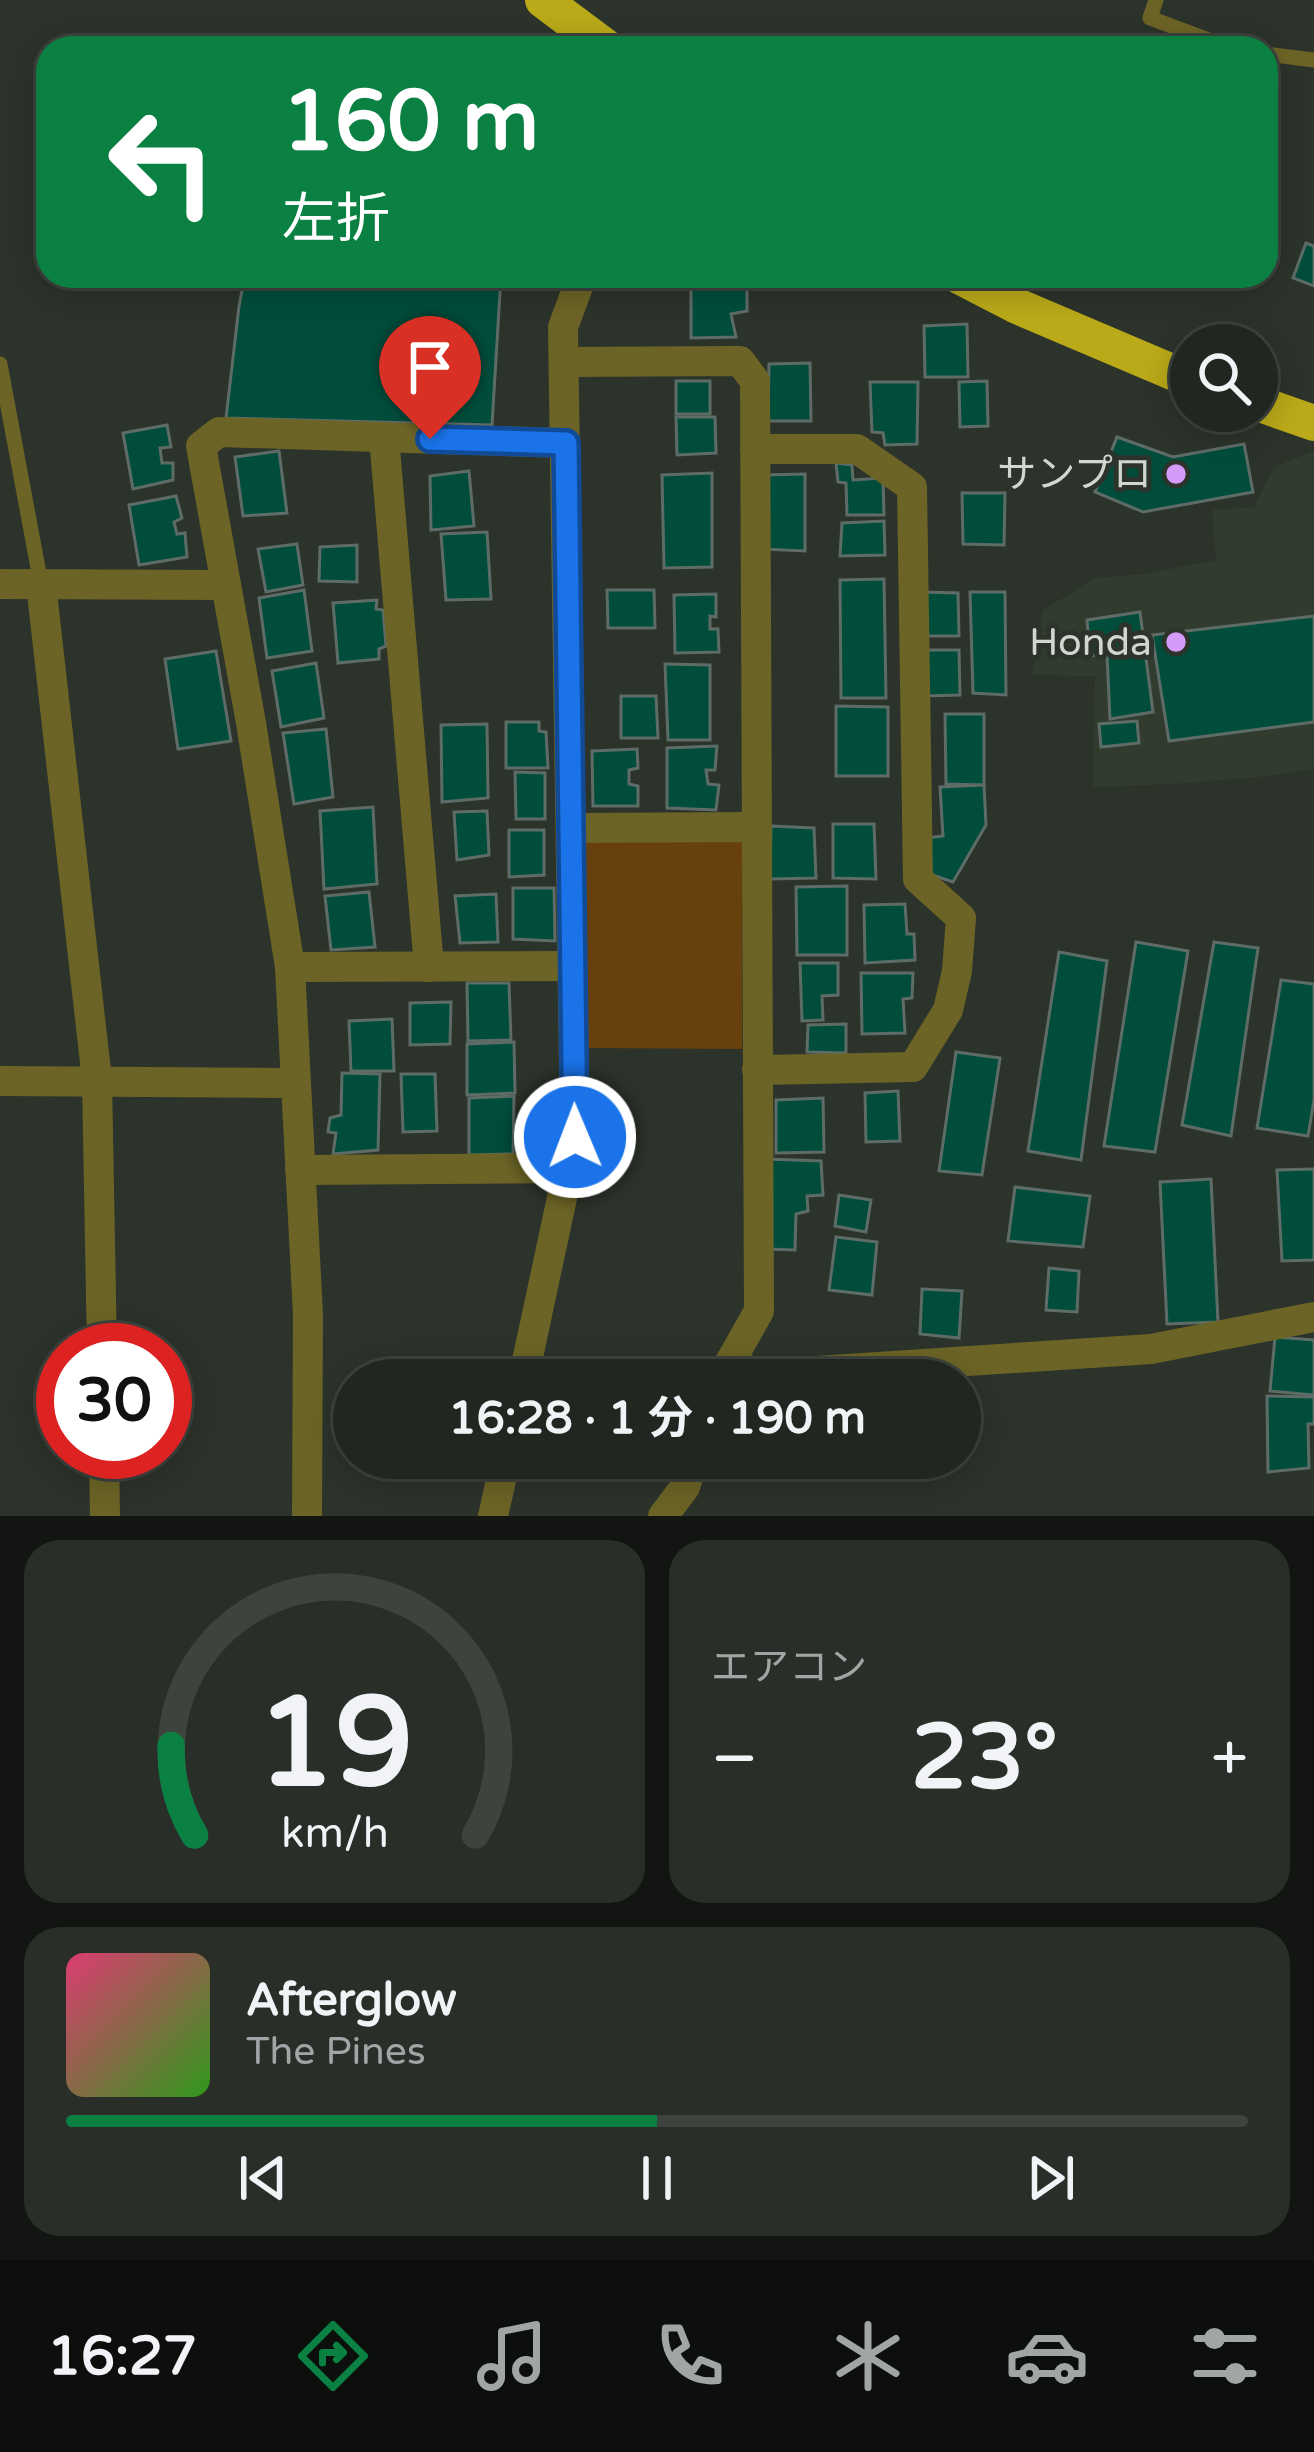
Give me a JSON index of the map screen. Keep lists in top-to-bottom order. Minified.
{"places":["サンプロ","Honda"],"page":{"turn":["160 m","左折"],"limit":"30","trip":"16:28 · 1 分 · 190 m","tile":"エアコン","heat":["−","23°","+"],"song":["Afterglow","The Pines"],"tabs":"16:27","gauge":["19","km/h"]}}
